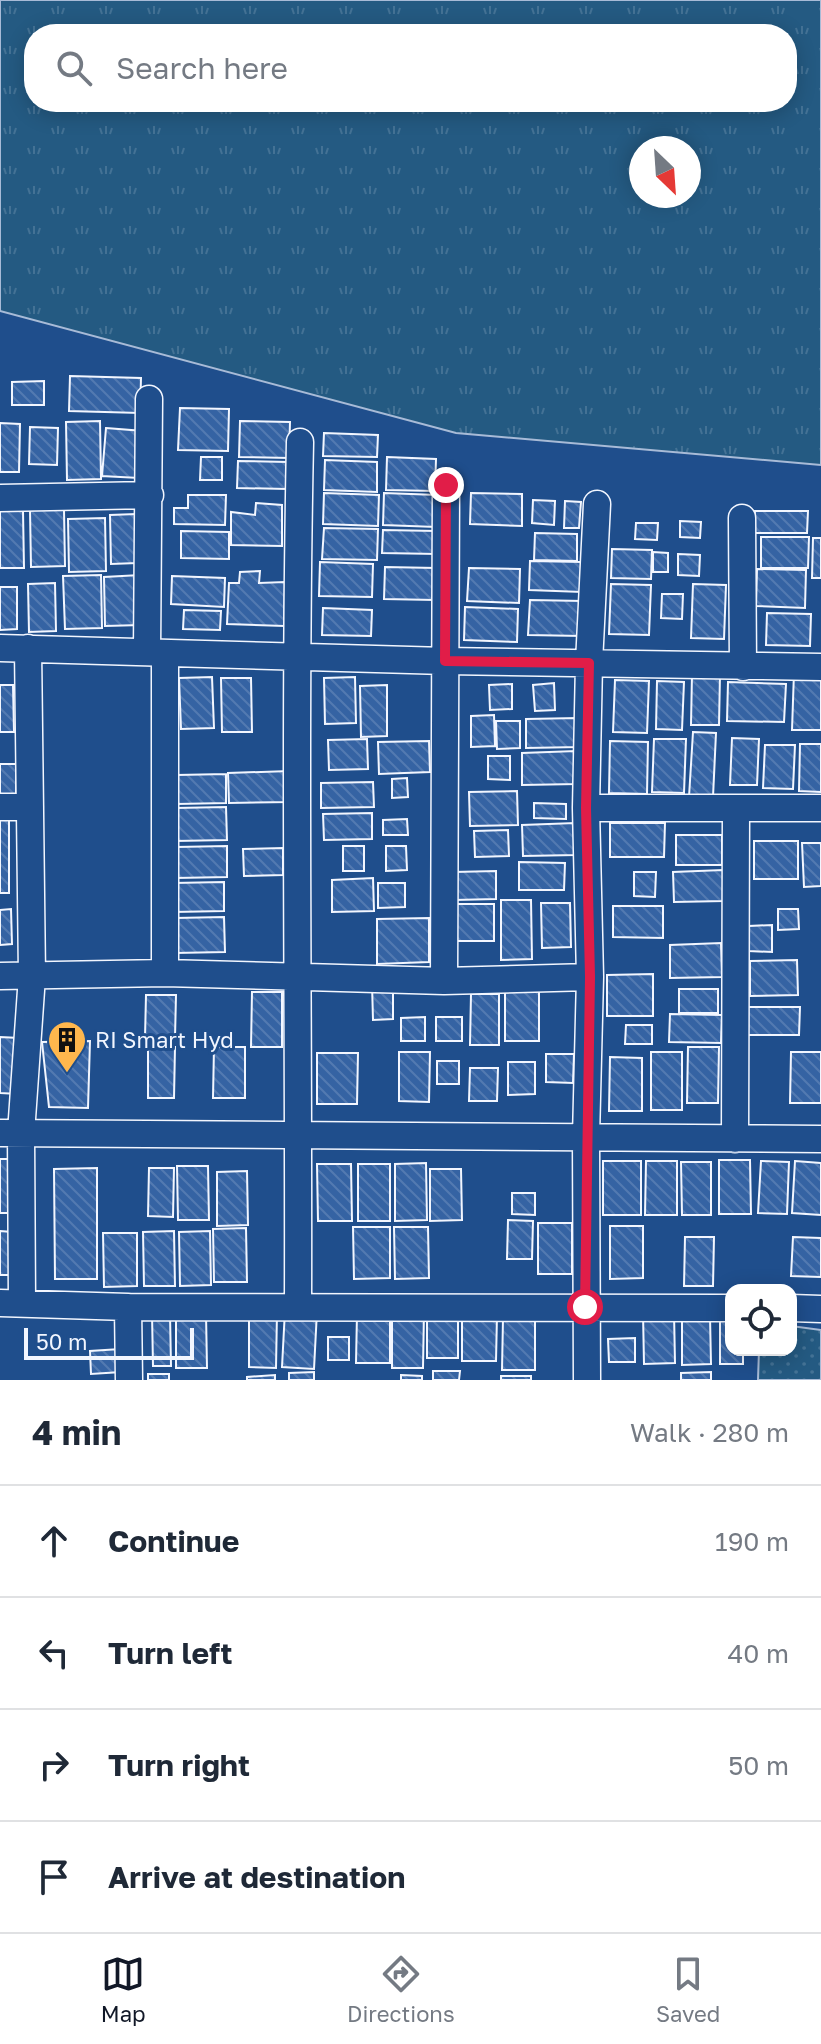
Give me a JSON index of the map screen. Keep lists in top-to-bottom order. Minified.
{"places":{"building":["RI Smart Hyd"]},"scale_bar":"50 m","north":"bottom right","page":{"search":"Search here","scale":"50 m","heading":["4 min","Walk · 280 m"],"list":[["Continue","190 m"],["Turn left","40 m"],["Turn right","50 m"],"Arrive at destination"],"nav":["Map","Directions","Saved"]}}
